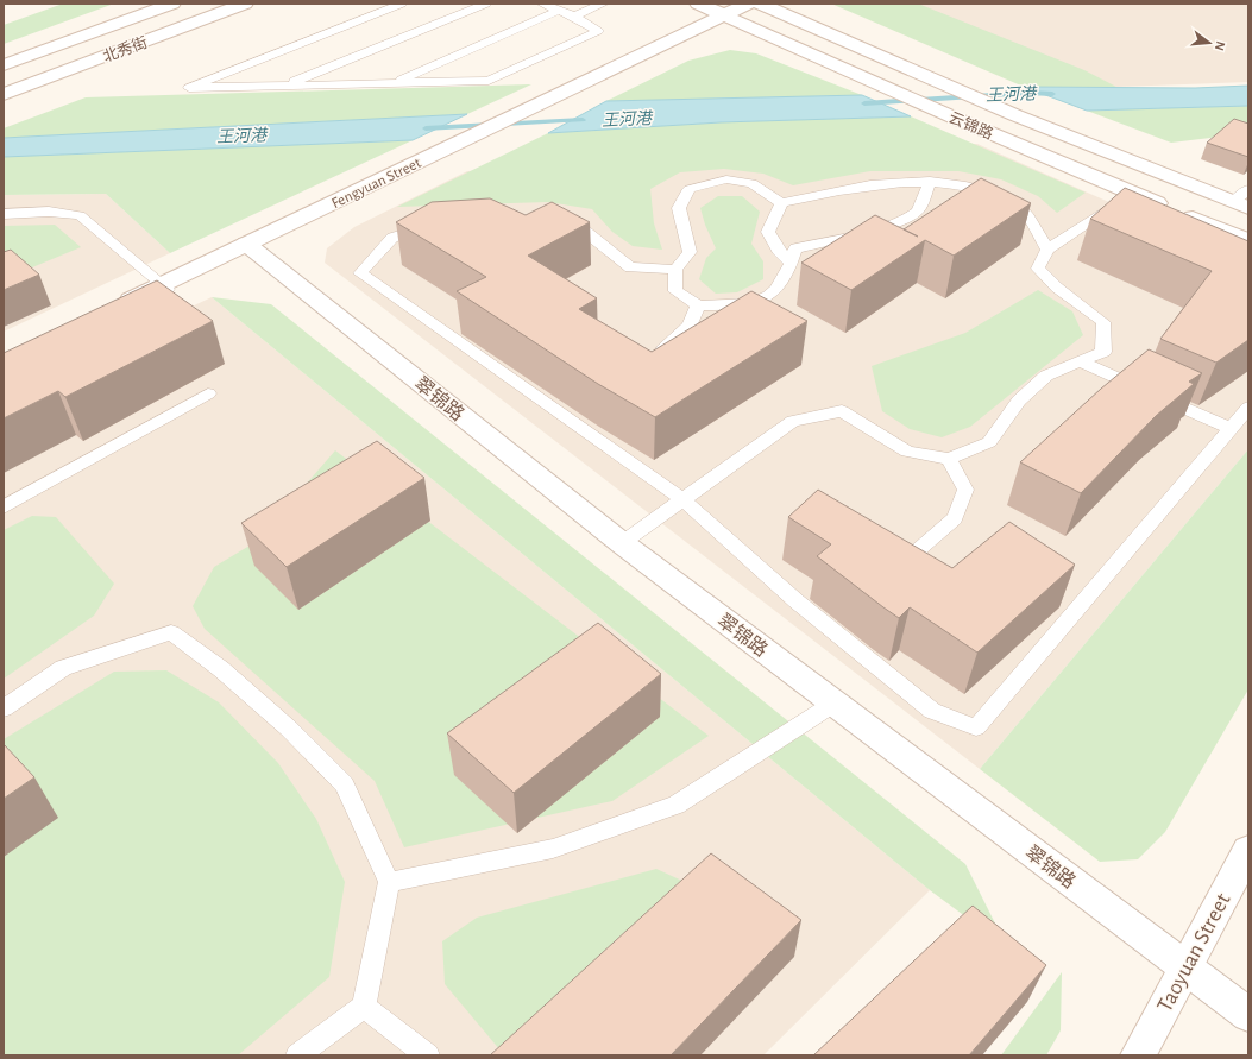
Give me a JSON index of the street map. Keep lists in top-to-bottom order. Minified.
{"streets":{"street":["北秀街","云锦路","Fengyuan Street","翠锦路","Taoyuan Street"]},"crossings":[["云锦路","Fengyuan Street"],["Fengyuan Street","翠锦路"],["翠锦路","Taoyuan Street"]],"water":["王河港"],"north":"right"}
